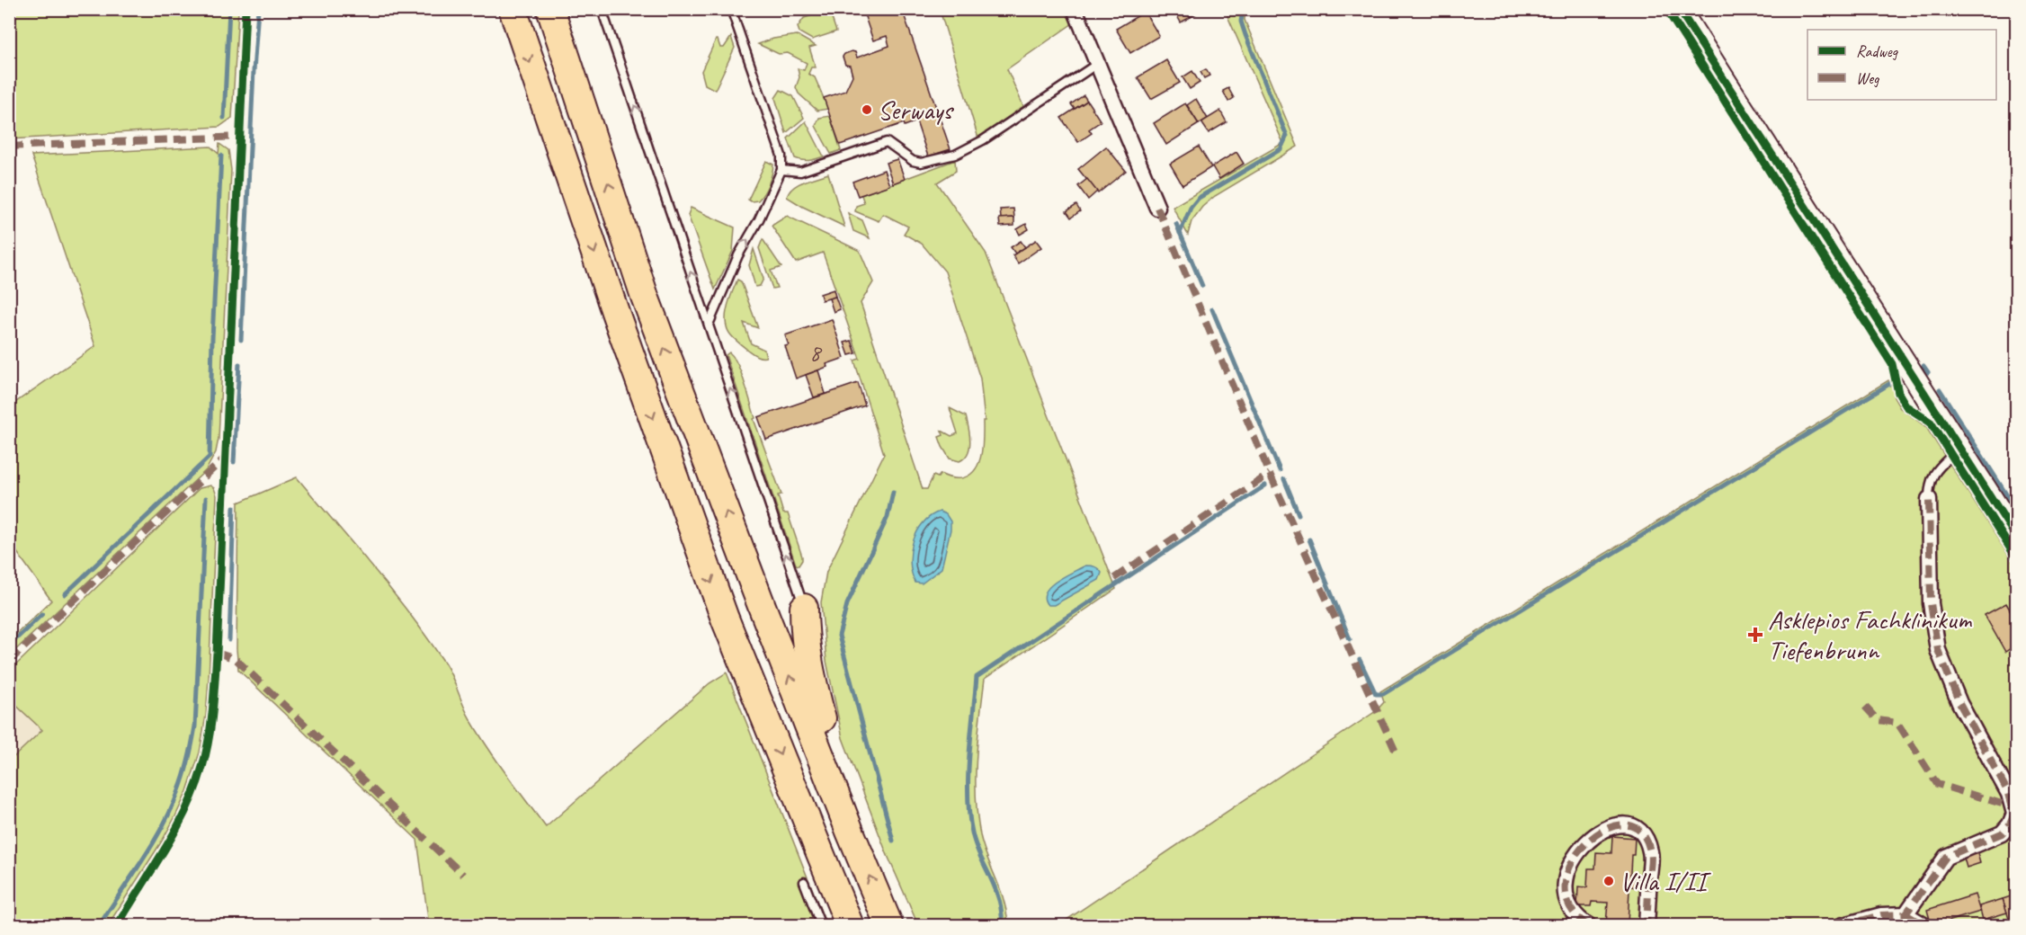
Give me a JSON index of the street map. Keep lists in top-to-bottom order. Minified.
{"places":{"other":["Serways","Villa I/II"],"health":["Asklepios Fachklinikum Tiefenbrunn"]},"house_numbers":["8"],"legend":["Radweg","Weg"]}
